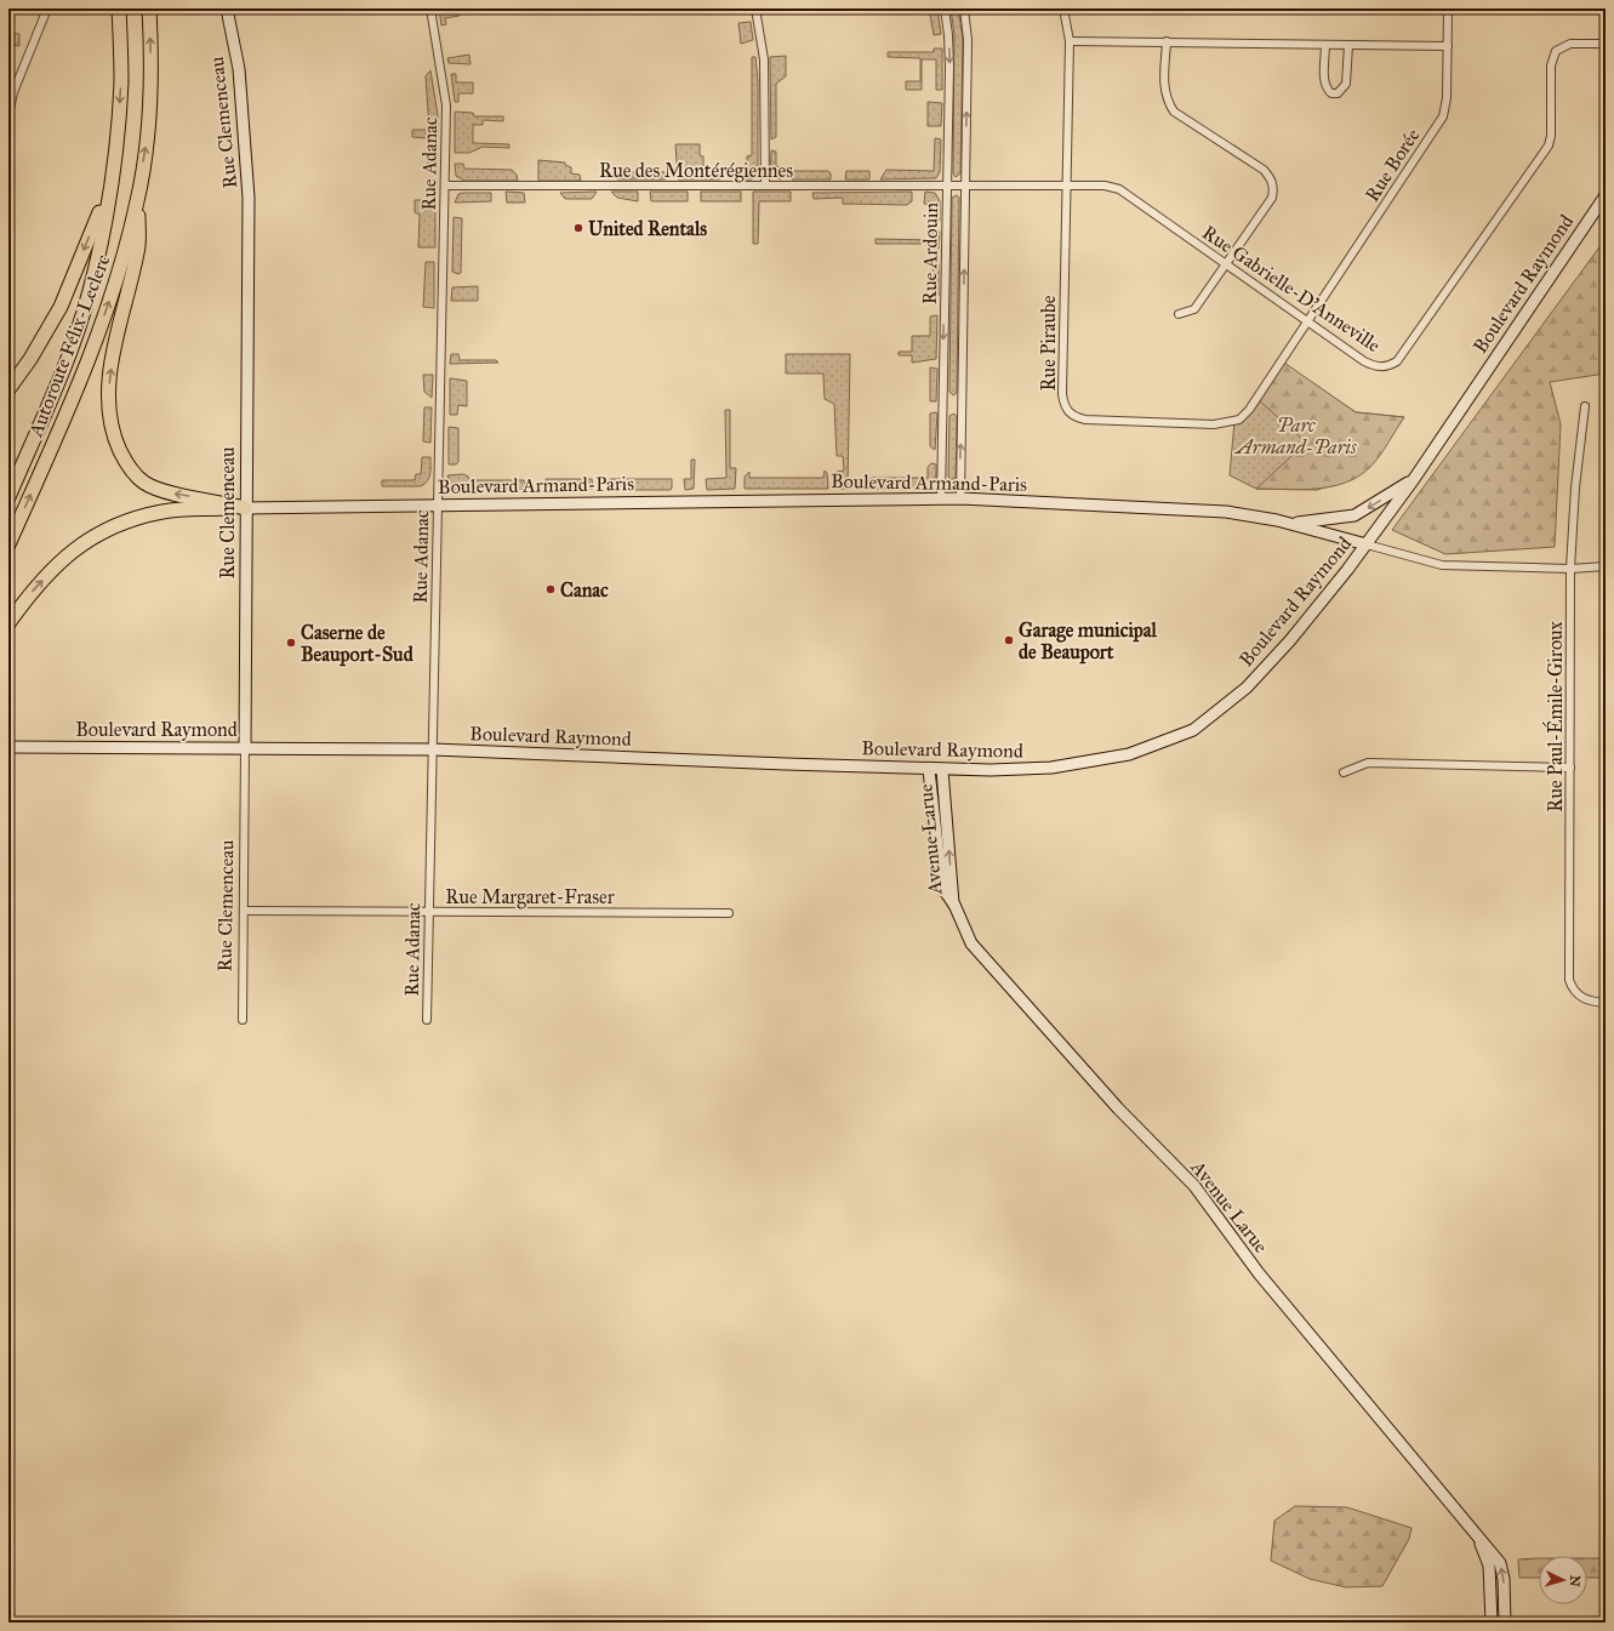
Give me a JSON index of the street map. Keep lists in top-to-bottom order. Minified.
{"streets":{"highway":["Autoroute Félix-Leclerc"],"street":["Rue Clemenceau","Rue Adanac","Rue Borée","Rue des Montérégiennes","Rue Ardouin","Boulevard Raymond","Rue Gabrielle-D'Anneville","Rue Piraube","Boulevard Armand-Paris","Rue Paul-Émile-Giroux","Avenue Larue","Rue Margaret-Fraser"]},"crossings":[["Rue Clemenceau","Boulevard Raymond"],["Rue Clemenceau","Boulevard Armand-Paris"],["Rue Clemenceau","Rue Margaret-Fraser"],["Rue Adanac","Rue des Montérégiennes"],["Rue Adanac","Boulevard Raymond"],["Rue Adanac","Boulevard Armand-Paris"],["Rue Adanac","Rue Margaret-Fraser"],["Rue Borée","Rue Gabrielle-D'Anneville"],["Rue Borée","Rue Piraube"],["Rue des Montérégiennes","Rue Ardouin"],["Rue des Montérégiennes","Rue Gabrielle-D'Anneville"],["Rue Ardouin","Rue Gabrielle-D'Anneville"],["Rue Ardouin","Boulevard Armand-Paris"],["Boulevard Raymond","Boulevard Armand-Paris"],["Boulevard Raymond","Avenue Larue"],["Rue Gabrielle-D'Anneville","Rue Piraube"],["Boulevard Armand-Paris","Rue Paul-Émile-Giroux"]],"parks":["Parc Armand-Paris"],"places":["United Rentals","Canac","Garage municipal de Beauport","Caserne de Beauport-Sud"],"north":"right"}
